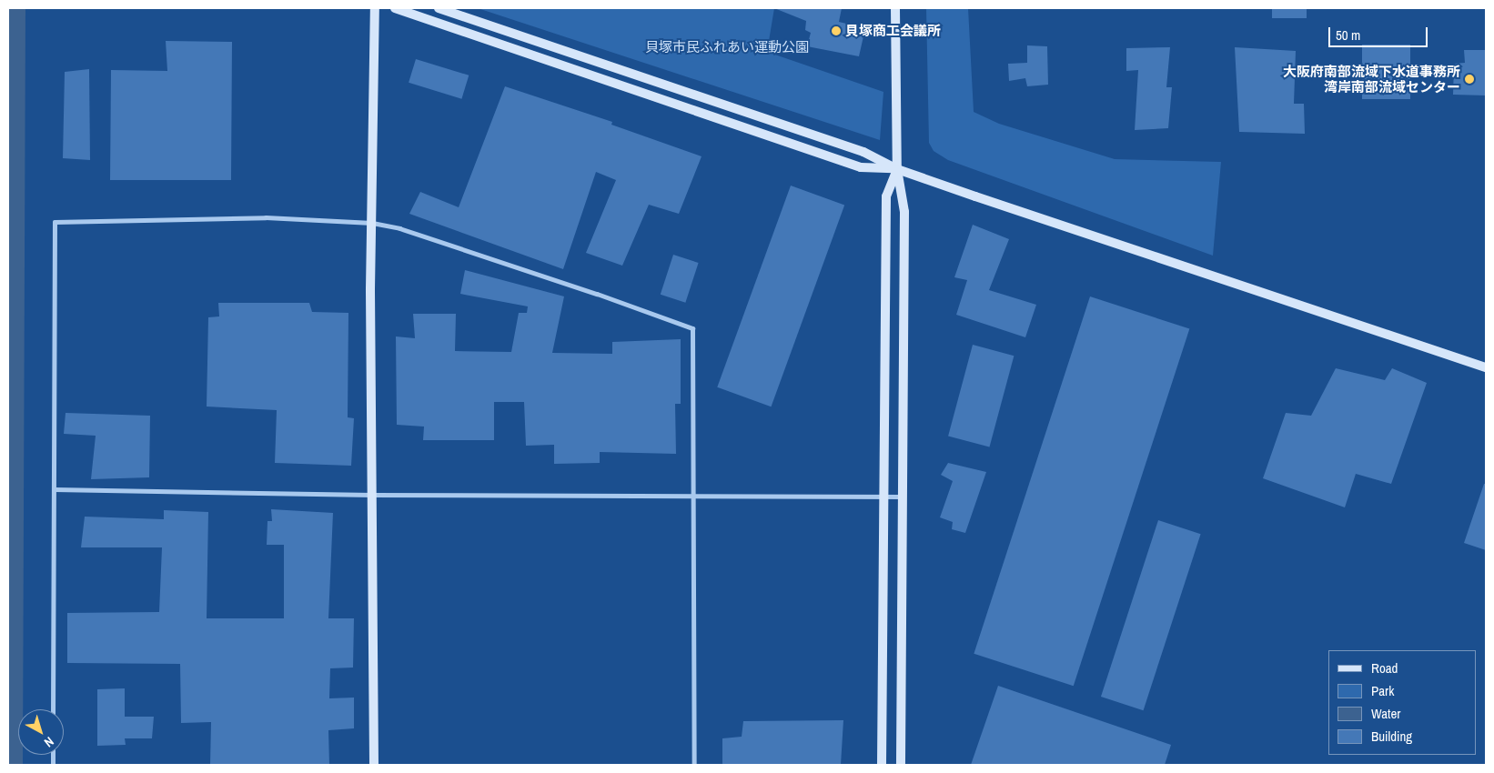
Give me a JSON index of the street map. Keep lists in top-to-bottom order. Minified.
{"parks":["貝塚市民ふれあい運動公園"],"places":["貝塚商工会議所","大阪府南部流域下水道事務所 湾岸南部流域センター"],"legend":["Road","Park","Water","Building"],"scale_bar":"50 m","north":"bottom right"}
